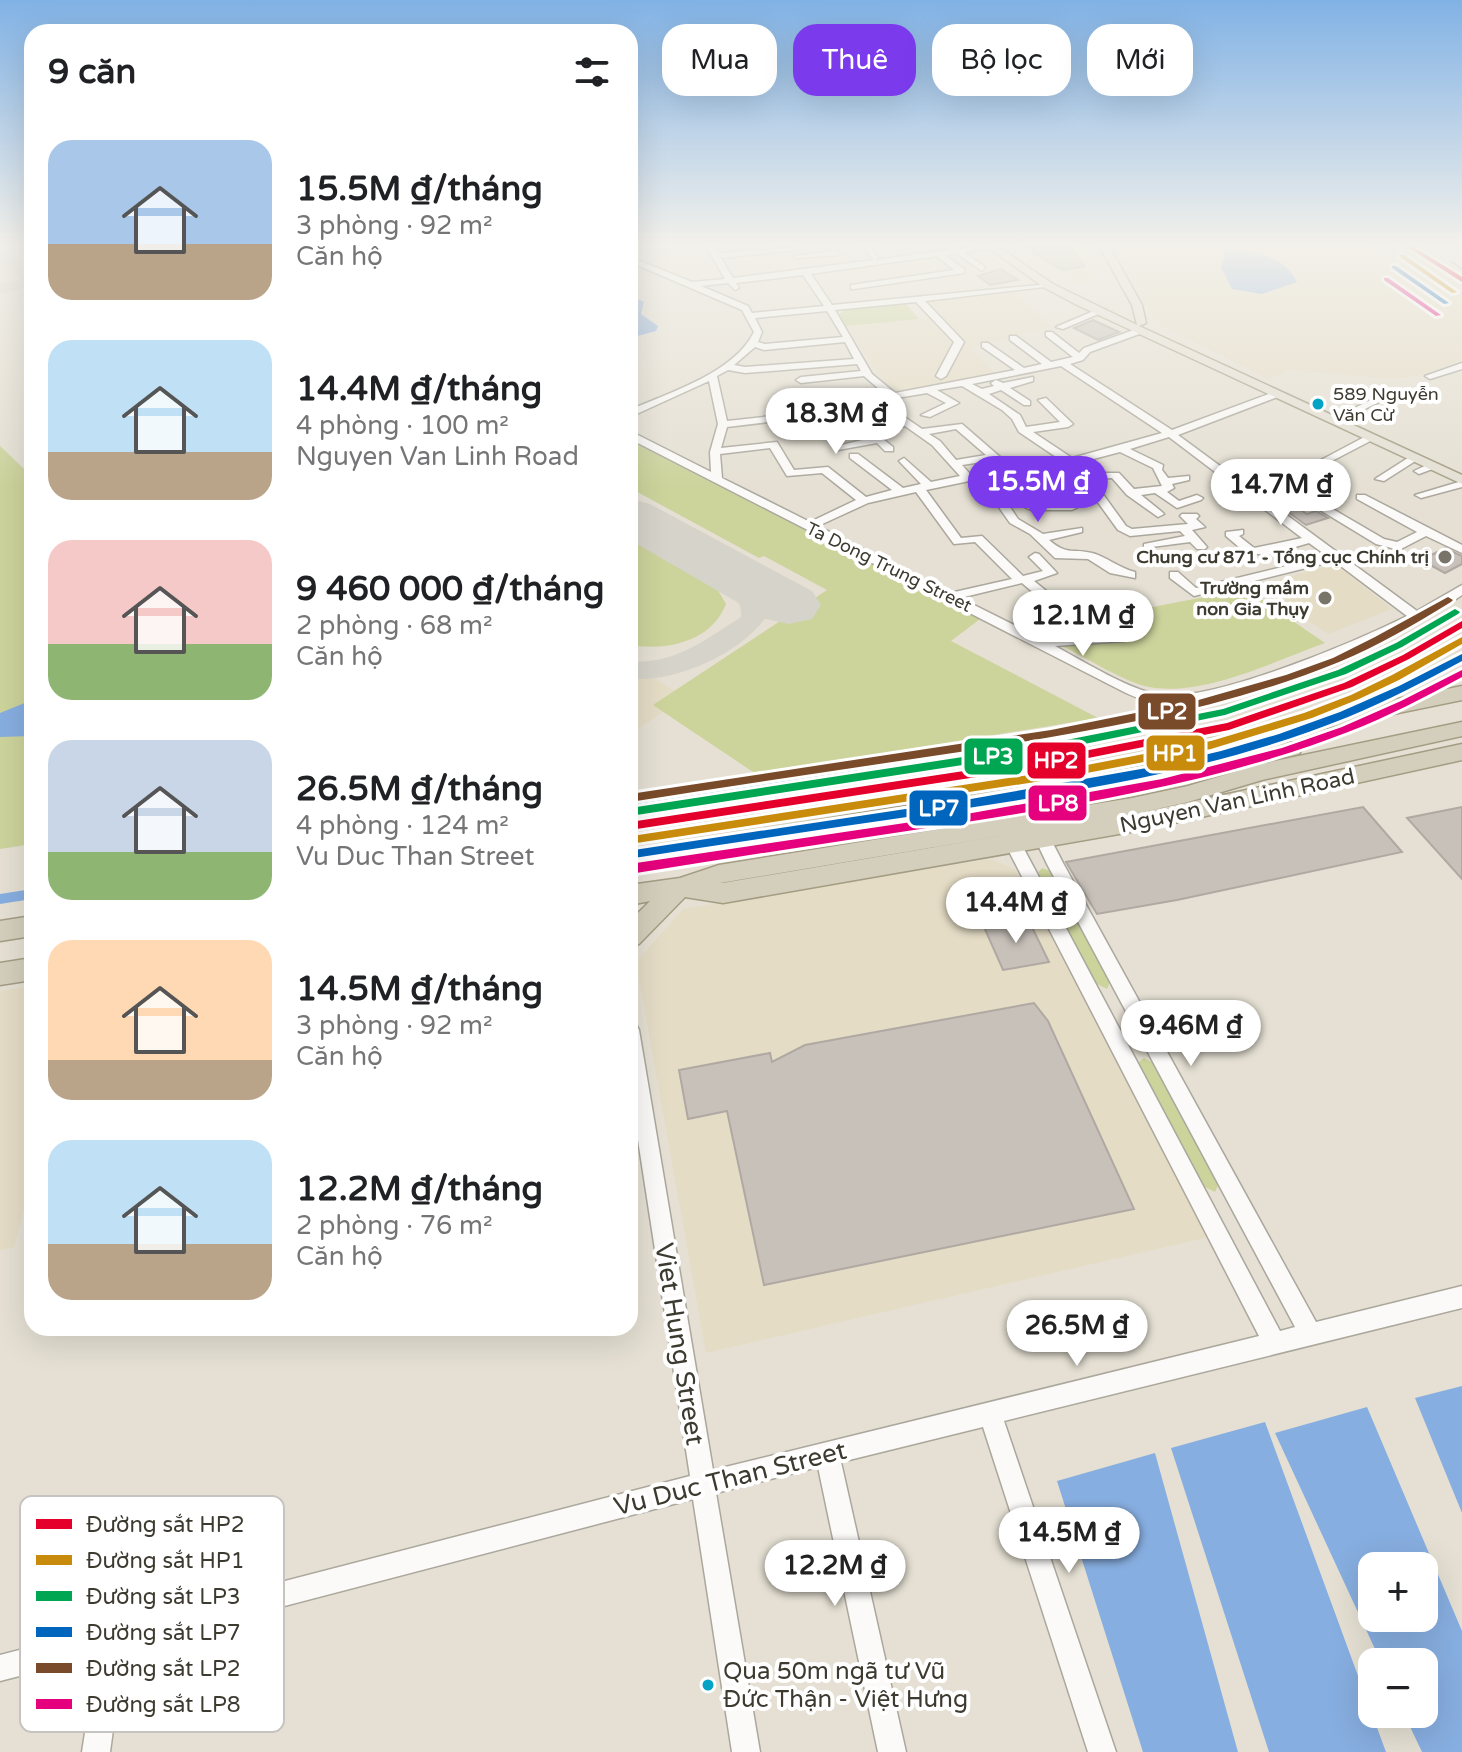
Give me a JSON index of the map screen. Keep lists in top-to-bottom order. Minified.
{"streets":{"highway":["Nguyen Van Linh Road"],"street":["Ta Dong Trung Street","Viet Hung Street","Vu Duc Than Street"]},"crossings":[["Viet Hung Street","Vu Duc Than Street"]],"places":["589 Nguyễn Văn Cừ","Chung cư 871 - Tổng cục Chính trị","Trường mầm non Gia Thụy","Qua 50m ngã tư Vũ Đức Thận - Việt Hưng"],"lines":["rail line LP2","rail line LP3","rail line HP2","rail line HP1","rail line LP7","rail line LP8"],"legend":["Đường sắt HP2","Đường sắt HP1","Đường sắt LP3","Đường sắt LP7","Đường sắt LP2","Đường sắt LP8"],"page":{"chip":["Mua","Thuê","Bộ lọc","Mới"],"heading":"9 căn","list":[{"name":"15.5M ₫/tháng","note":"3 phòng · 92 m² · Căn hộ"},{"name":"14.4M ₫/tháng","note":"4 phòng · 100 m² · Nguyen Van Linh Road"},{"name":"9 460 000 ₫/tháng","note":"2 phòng · 68 m² · Căn hộ"},{"name":"26.5M ₫/tháng","note":"4 phòng · 124 m² · Vu Duc Than Street"},{"name":"14.5M ₫/tháng","note":"3 phòng · 92 m² · Căn hộ"},{"name":"12.2M ₫/tháng","note":"2 phòng · 76 m² · Căn hộ"}],"price":["18.3M ₫","15.5M ₫","14.7M ₫","12.1M ₫","14.4M ₫","9.46M ₫","26.5M ₫","14.5M ₫","12.2M ₫"],"map_buttons":["+","−"]}}
